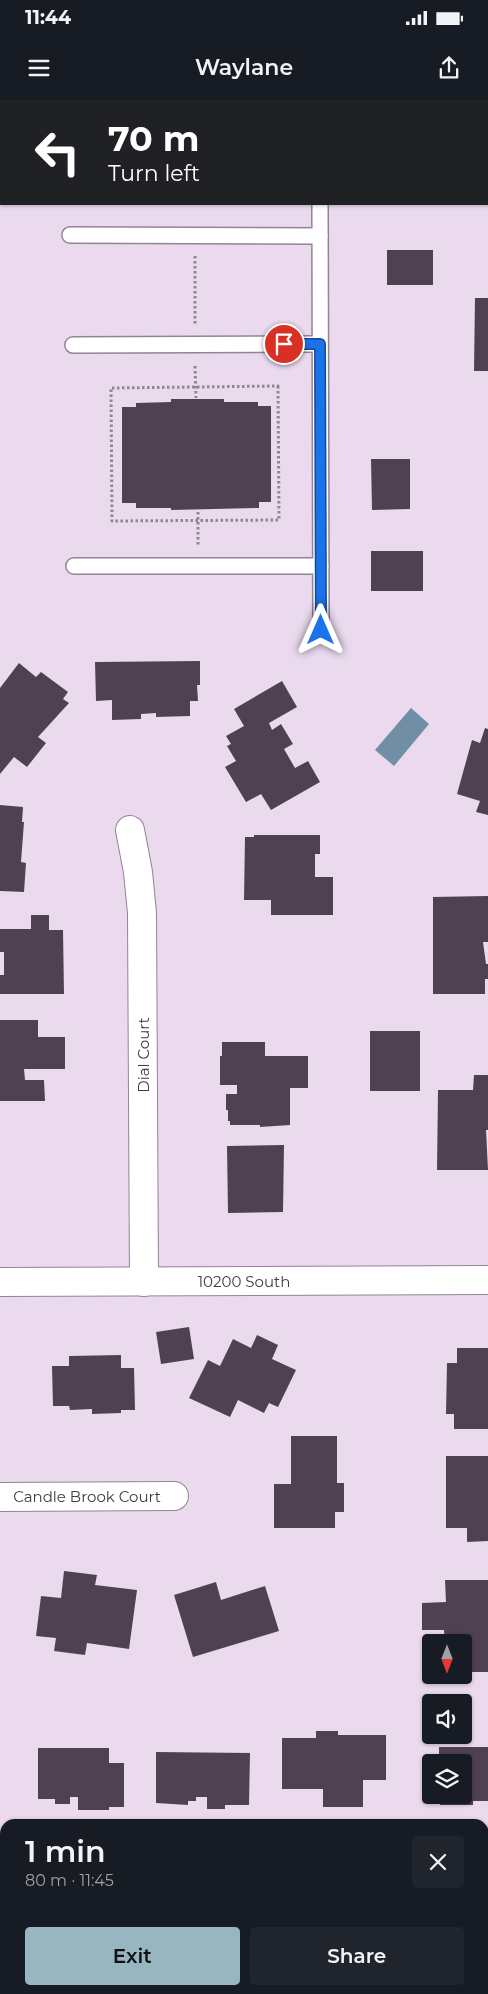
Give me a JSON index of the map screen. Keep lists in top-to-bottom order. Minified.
{"streets":{"street":["Dial Court","10200 South","Candle Brook Court"]},"crossings":[["Dial Court","10200 South"]],"north":"bottom","page":{"status":"11:44","header":"Waylane","turn":["70 m","Turn left"],"heading":["1 min","80 m · 11:45"],"buttons":["Exit","Share"]}}
